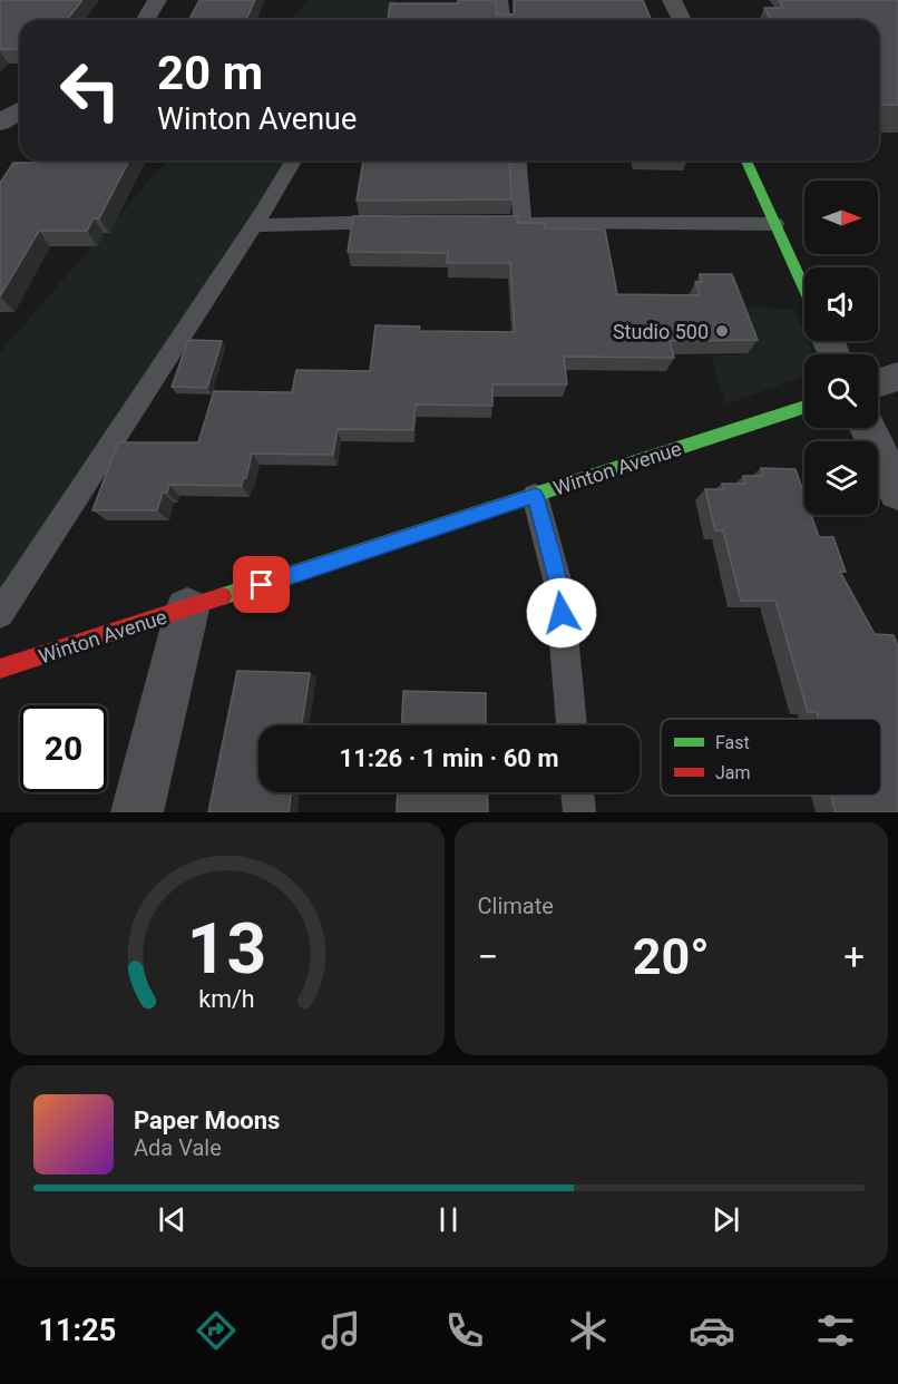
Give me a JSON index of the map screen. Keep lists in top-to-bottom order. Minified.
{"streets":{"street":["Winton Avenue"]},"places":["Studio 500"],"legend":["Fast","Jam"],"north":"right","page":{"turn":["20 m","Winton Avenue"],"limit":"20","trip":"11:26 · 1 min · 60 m","tile":"Climate","heat":["−","20°","+"],"song":["Paper Moons","Ada Vale"],"tabs":"11:25","gauge":["13","km/h"]}}
